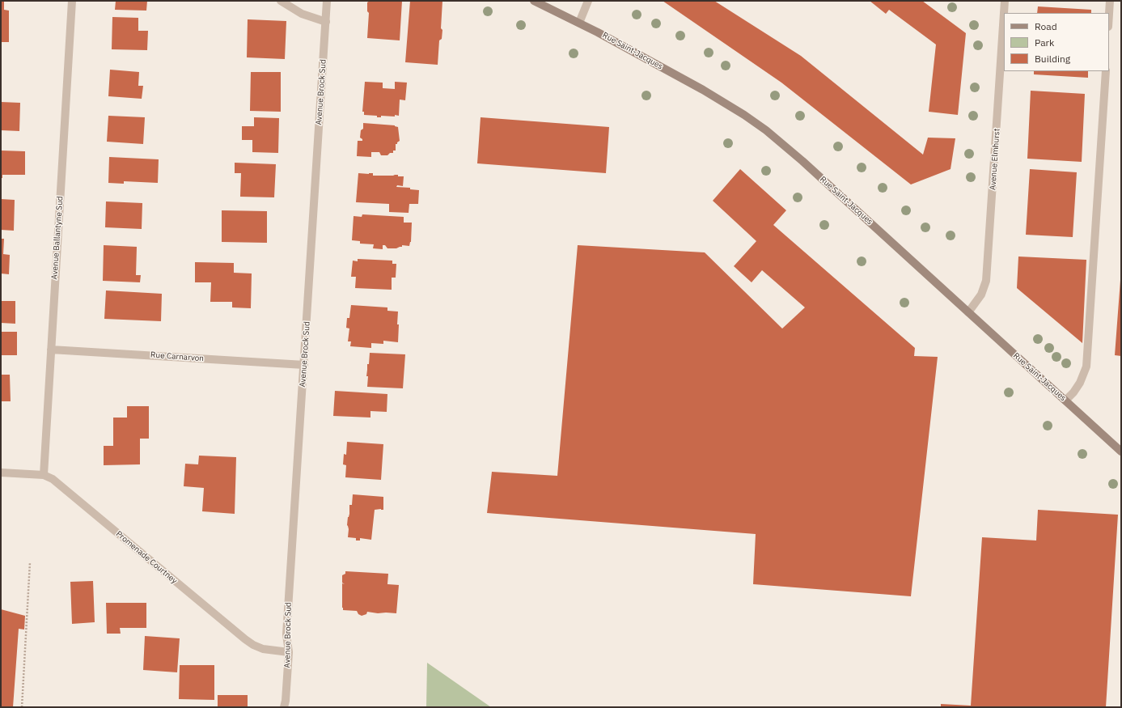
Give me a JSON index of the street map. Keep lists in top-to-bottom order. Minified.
{"streets":{"main road":["Rue Saint-Jacques"],"street":["Avenue Brock Sud","Avenue Elmhurst","Avenue Ballantyne Sud","Rue Carnarvon","Promenade Courtney"]},"crossings":[["Rue Saint-Jacques","Avenue Elmhurst"],["Avenue Brock Sud","Rue Carnarvon"],["Avenue Brock Sud","Promenade Courtney"],["Avenue Ballantyne Sud","Rue Carnarvon"],["Avenue Ballantyne Sud","Promenade Courtney"]],"legend":["Road","Park","Building"]}
